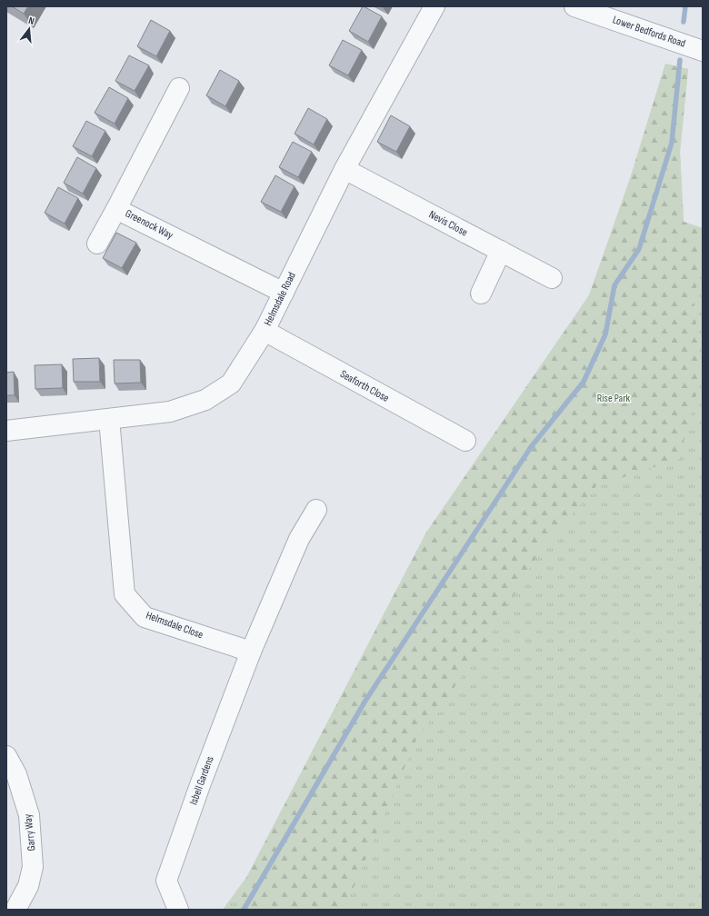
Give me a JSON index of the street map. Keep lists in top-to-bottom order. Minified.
{"streets":{"street":["Lower Bedfords Road","Nevis Close","Greenock Way","Helmsdale Road","Seaforth Close","Helmsdale Close","Isbell Gardens","Garry Way"]},"crossings":[["Nevis Close","Helmsdale Road"],["Greenock Way","Helmsdale Road"],["Helmsdale Road","Seaforth Close"],["Helmsdale Road","Helmsdale Close"],["Helmsdale Close","Isbell Gardens"]],"parks":["Rise Park"],"north":"top"}
